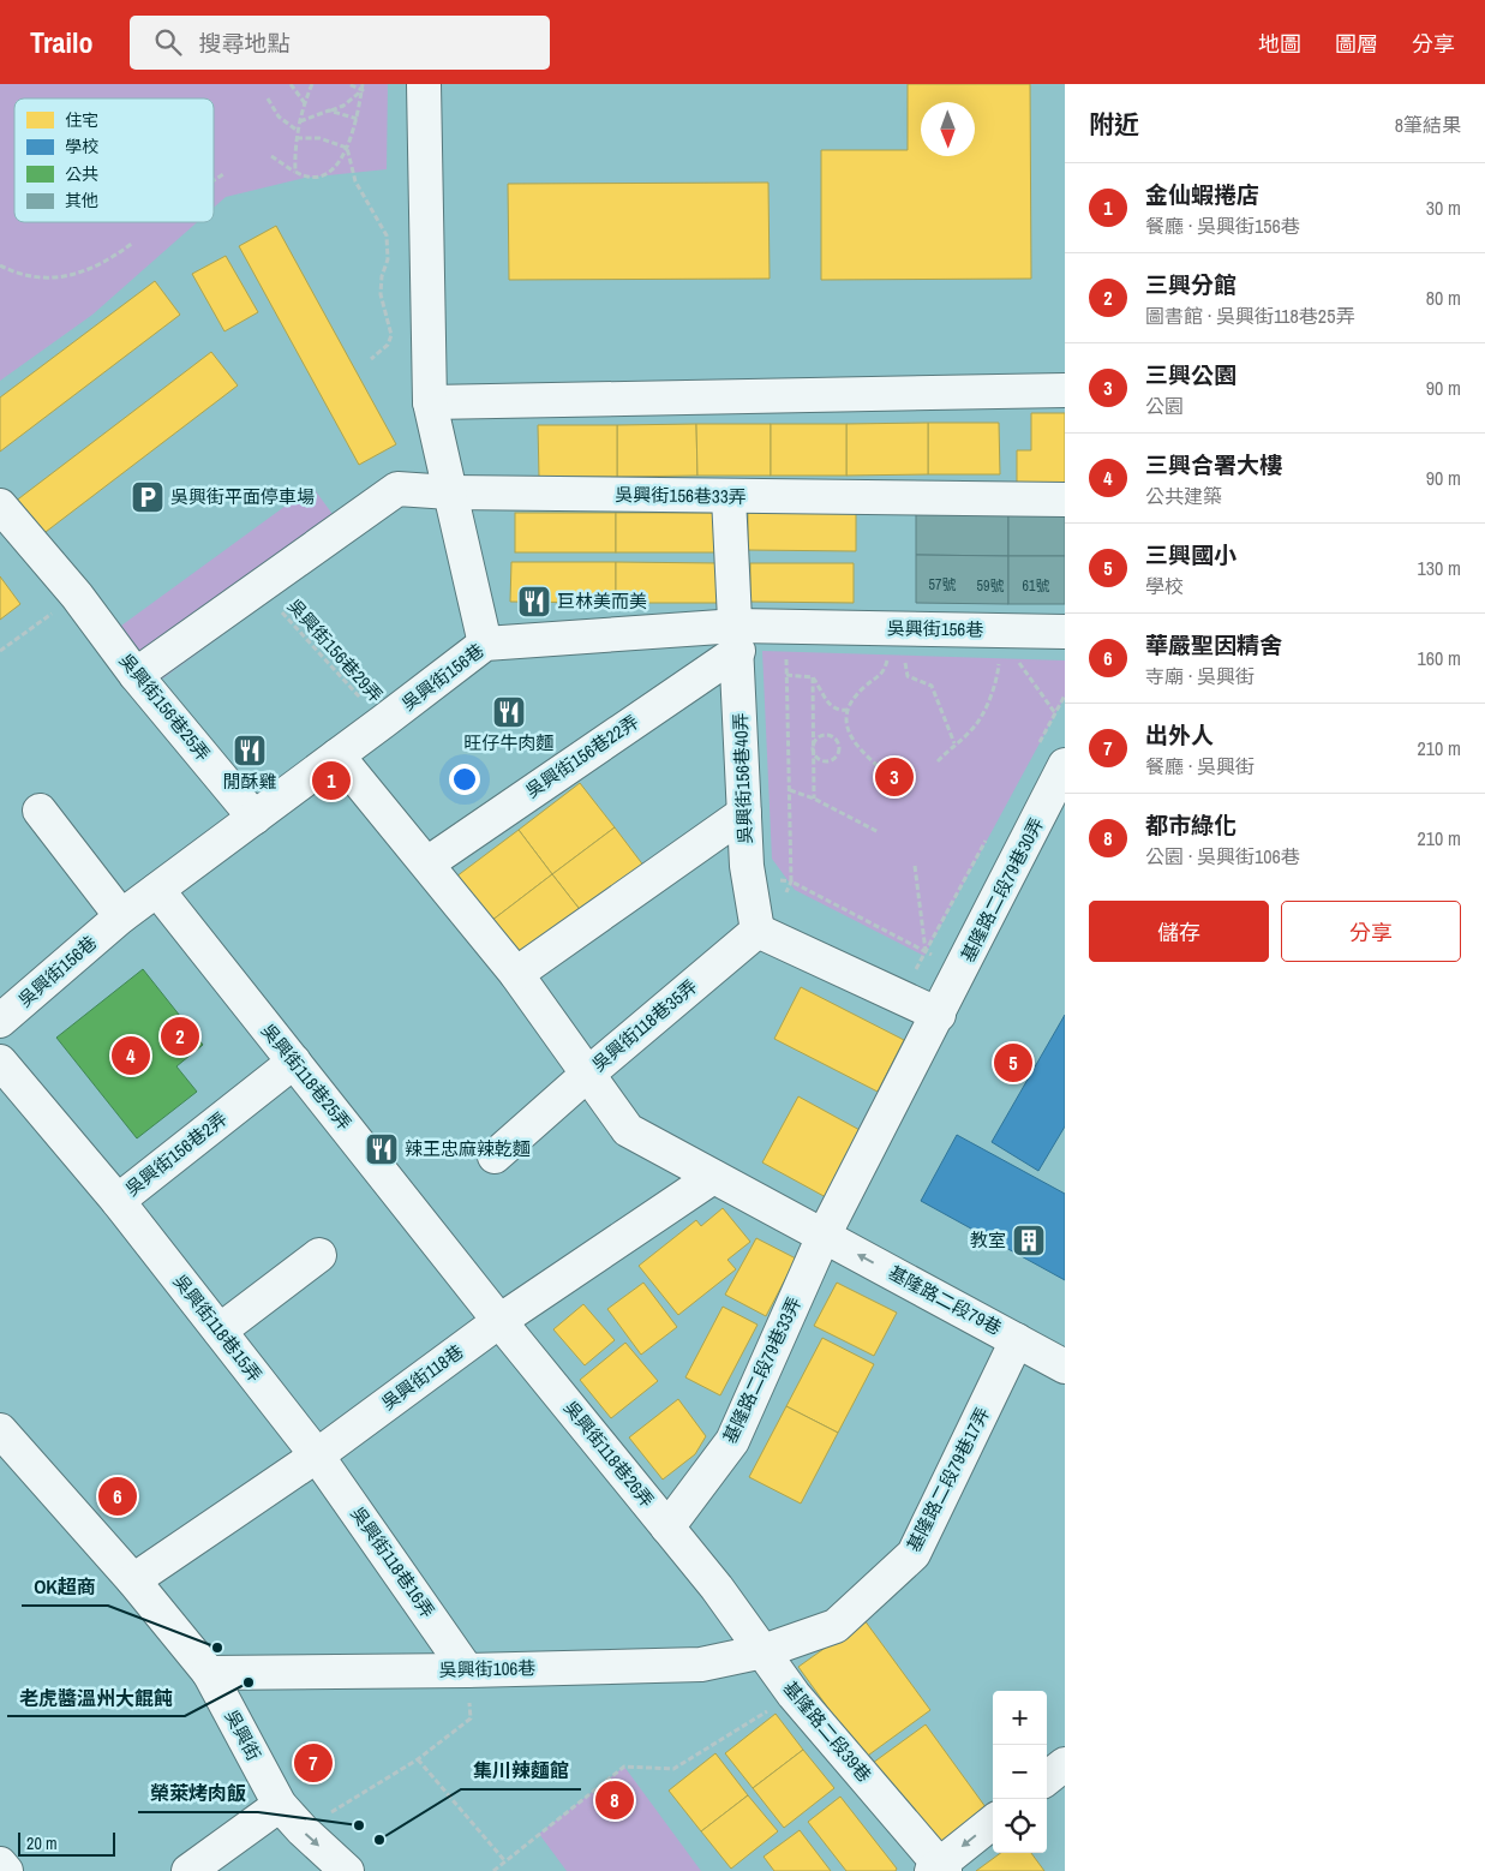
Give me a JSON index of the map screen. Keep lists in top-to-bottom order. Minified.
{"streets":{"street":["吳興街156巷33弄","吳興街156巷","吳興街156巷25弄","吳興街156巷22弄","吳興街156巷40弄","基隆路二段79巷30弄","吳興街118巷35弄","吳興街118巷25弄","吳興街156巷2弄","基隆路二段79巷","吳興街118巷15弄","基隆路二段79巷33弄","吳興街118巷","吳興街118巷26弄","基隆路二段79巷17弄","吳興街118巷16弄","吳興街106巷","基隆路二段39巷","吳興街"],"path":["吳興街156巷29弄"]},"crossings":[["吳興街156巷33弄","吳興街156巷25弄"],["吳興街156巷33弄","吳興街156巷40弄"],["吳興街156巷","吳興街156巷29弄"],["吳興街156巷","吳興街156巷25弄"],["吳興街156巷","吳興街156巷22弄"],["吳興街156巷","吳興街156巷40弄"],["吳興街156巷","吳興街118巷25弄"],["吳興街156巷22弄","吳興街156巷40弄"],["吳興街156巷40弄","吳興街118巷35弄"],["基隆路二段79巷30弄","吳興街118巷35弄"],["基隆路二段79巷30弄","基隆路二段79巷"],["基隆路二段79巷30弄","基隆路二段79巷33弄"],["吳興街118巷35弄","基隆路二段79巷"],["吳興街118巷35弄","基隆路二段79巷33弄"],["吳興街118巷35弄","吳興街118巷"],["吳興街118巷25弄","吳興街156巷2弄"],["吳興街118巷25弄","吳興街118巷"],["吳興街118巷25弄","吳興街118巷26弄"],["吳興街156巷2弄","吳興街118巷15弄"],["基隆路二段79巷","基隆路二段79巷33弄"],["基隆路二段79巷","基隆路二段79巷17弄"],["吳興街118巷15弄","吳興街118巷"],["吳興街118巷15弄","吳興街118巷16弄"],["基隆路二段79巷33弄","吳興街118巷26弄"],["吳興街118巷","吳興街118巷26弄"],["吳興街118巷","吳興街118巷16弄"],["吳興街118巷","吳興街"],["吳興街118巷26弄","基隆路二段39巷"],["基隆路二段79巷17弄","吳興街106巷"],["基隆路二段79巷17弄","基隆路二段39巷"],["吳興街118巷16弄","吳興街106巷"],["吳興街106巷","基隆路二段39巷"],["吳興街106巷","吳興街"]],"one_way":["基隆路二段79巷"],"places":{"parking":["吳興街平面停車場"],"restaurant":["巨林美而美","旺仔牛肉麵","閒酥雞","辣王忠麻辣乾麵"],"building":["教室"],"other":["OK超商","老虎醬溫州大餛飩","榮萊烤肉飯","集川辣麵館"]},"house_numbers":["57號","59號","61號"],"legend":["住宅","學校","公共","其他"],"scale_bar":"20 m","north":"bottom","page":{"header":"Trailo","search":"搜尋地點","nav":["地圖","圖層","分享"],"heading":["附近","8筆結果"],"list":[{"mark":"1","name":"金仙蝦捲店","note":"餐廳 · 吳興街156巷","value":"30 m"},{"mark":"2","name":"三興分館","note":"圖書館 · 吳興街118巷25弄","value":"80 m"},{"mark":"3","name":"三興公園","note":"公園","value":"90 m"},{"mark":"4","name":"三興合署大樓","note":"公共建築","value":"90 m"},{"mark":"5","name":"三興國小","note":"學校","value":"130 m"},{"mark":"6","name":"華嚴聖因精舍","note":"寺廟 · 吳興街","value":"160 m"},{"mark":"7","name":"出外人","note":"餐廳 · 吳興街","value":"210 m"},{"mark":"8","name":"都市綠化","note":"公園 · 吳興街106巷","value":"210 m"}],"pins":["3","1","2","4","5","6","7","8"],"buttons":["儲存","分享"],"map_buttons":["+","−"],"scale":"20 m"}}
